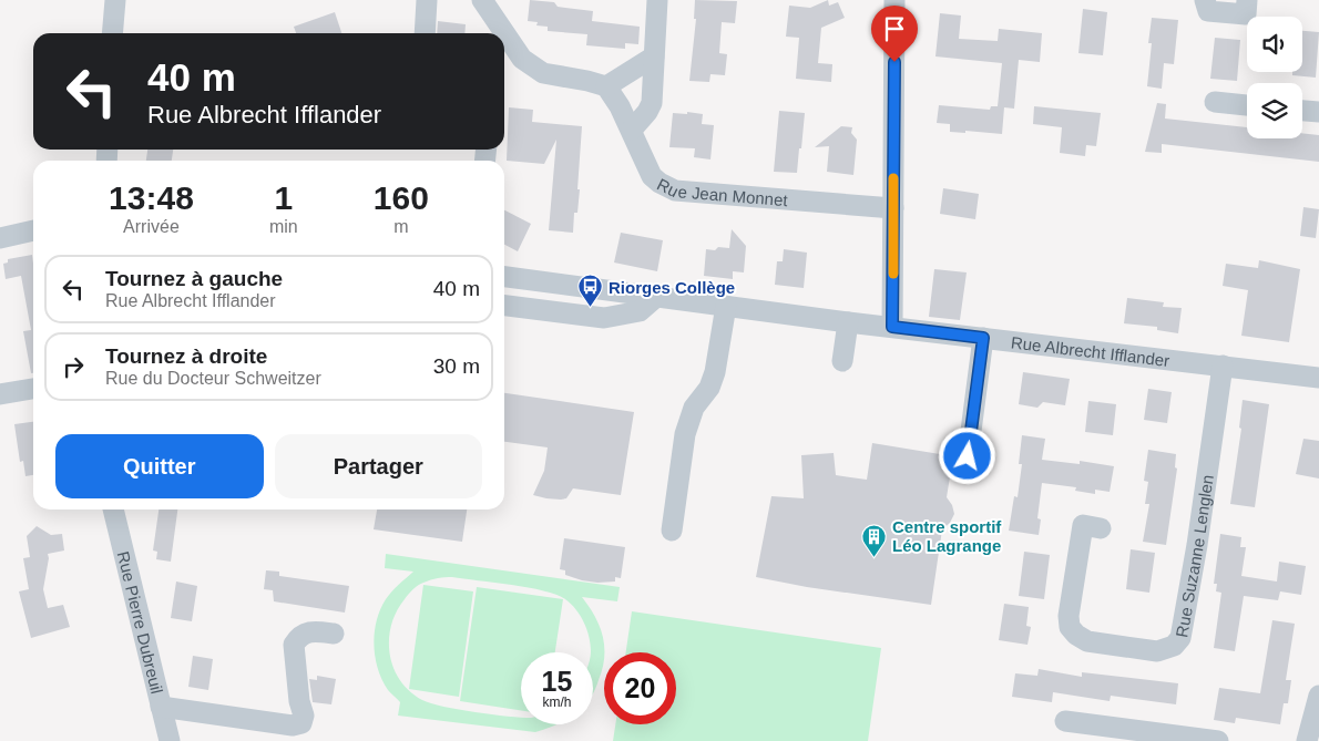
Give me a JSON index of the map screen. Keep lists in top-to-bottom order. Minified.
{"streets":{"street":["Rue Jean Monnet","Rue Albrecht Ifflander","Rue Suzanne Lenglen","Rue Pierre Dubreuil"]},"crossings":[["Rue Albrecht Ifflander","Rue Suzanne Lenglen"]],"places":{"bus stop":["Riorges Collège"],"building":["Centre sportif Léo Lagrange"]},"page":{"turn":["40 m","Rue Albrecht Ifflander"],"eta":["13:48","Arrivée","1","min","160","m"],"list":[{"name":"Tournez à gauche","note":"Rue Albrecht Ifflander","value":"40 m"},{"name":"Tournez à droite","note":"Rue du Docteur Schweitzer","value":"30 m"}],"buttons":["Quitter","Partager"],"speed":"15 km/h","limit":"20"}}
